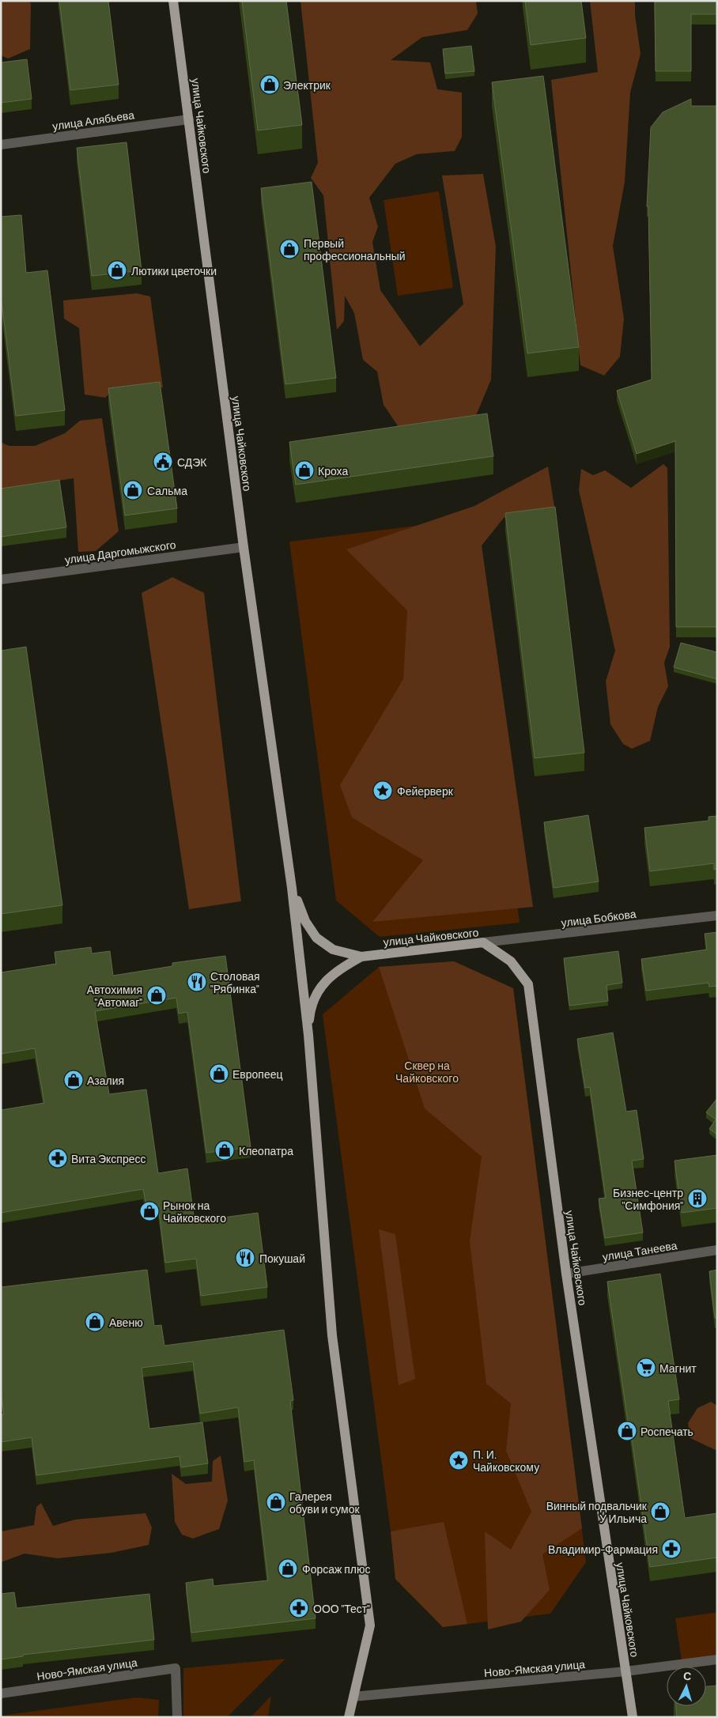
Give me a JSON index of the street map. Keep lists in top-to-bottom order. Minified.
{"streets":{"main road":["улица Чайковского"],"street":["улица Алябьева","улица Даргомыжского","улица Бобкова","улица Танеева","Ново-Ямская улица"]},"crossings":[["улица Алябьева","улица Чайковского"],["улица Чайковского","улица Даргомыжского"],["улица Чайковского","улица Бобкова"],["улица Чайковского","улица Танеева"],["улица Чайковского","Ново-Ямская улица"]],"parks":["Сквер на Чайковского"],"places":{"shop":["Электрик","Первый профессиональный","Лютики цветочки","Кроха","Сальма","Автохимия \"Автомаг\"","Европеец","Азалия","Клеопатра","Рынок на Чайковского","Авеню","Роспечать","Галерея обуви и сумок","Винный подвальчик У Ильича","Форсаж плюс"],"public building":["СДЭК"],"place":["Фейерверк","П. И. Чайковскому"],"restaurant":["Столовая \"Рябинка\"","Покушай"],"pharmacy":["Вита Экспресс","Владимир-Фармация","ООО \"Тест\""],"building":["Бизнес-центр \"Симфония\""],"supermarket":["Магнит"]},"north":"top"}
